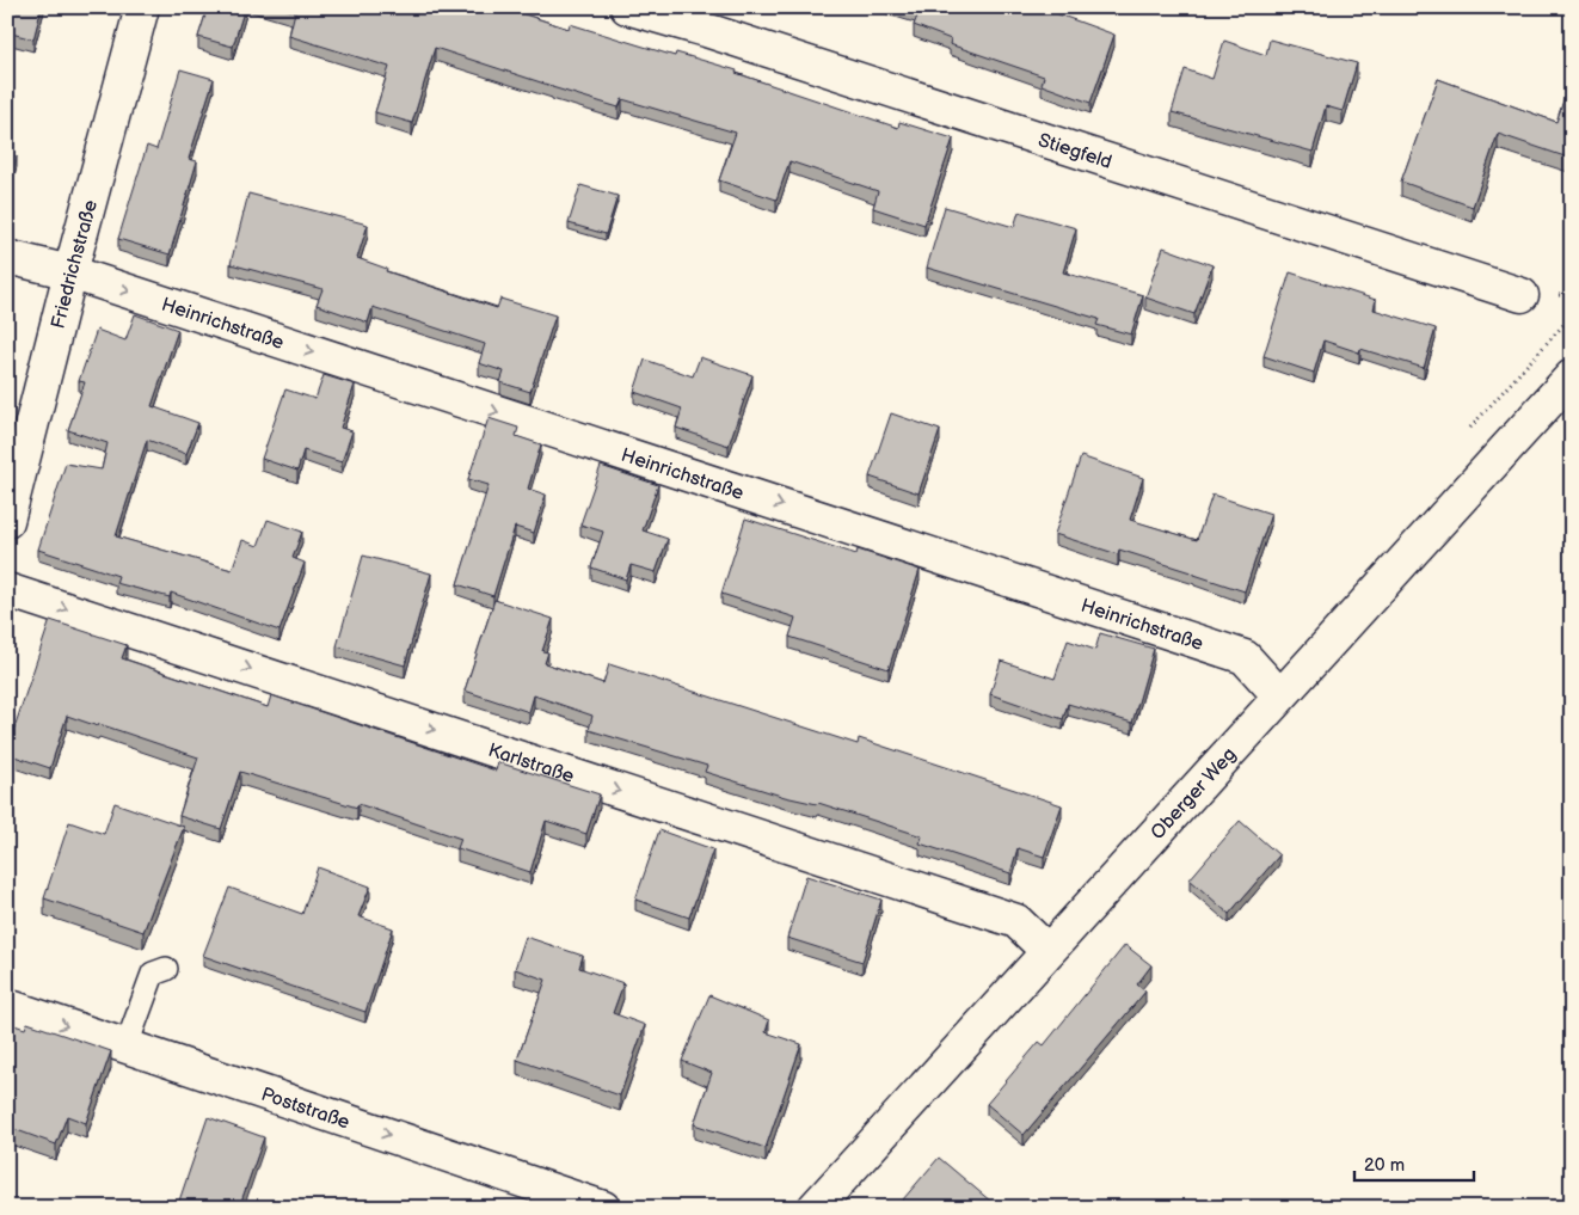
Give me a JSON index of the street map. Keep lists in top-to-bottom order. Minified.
{"streets":{"street":["Stiegfeld","Friedrichstraße","Heinrichstraße","Karlstraße","Oberger Weg","Poststraße"]},"crossings":[["Friedrichstraße","Heinrichstraße"],["Heinrichstraße","Oberger Weg"],["Karlstraße","Oberger Weg"]],"one_way":["Heinrichstraße","Karlstraße","Poststraße"],"scale_bar":"20 m"}
